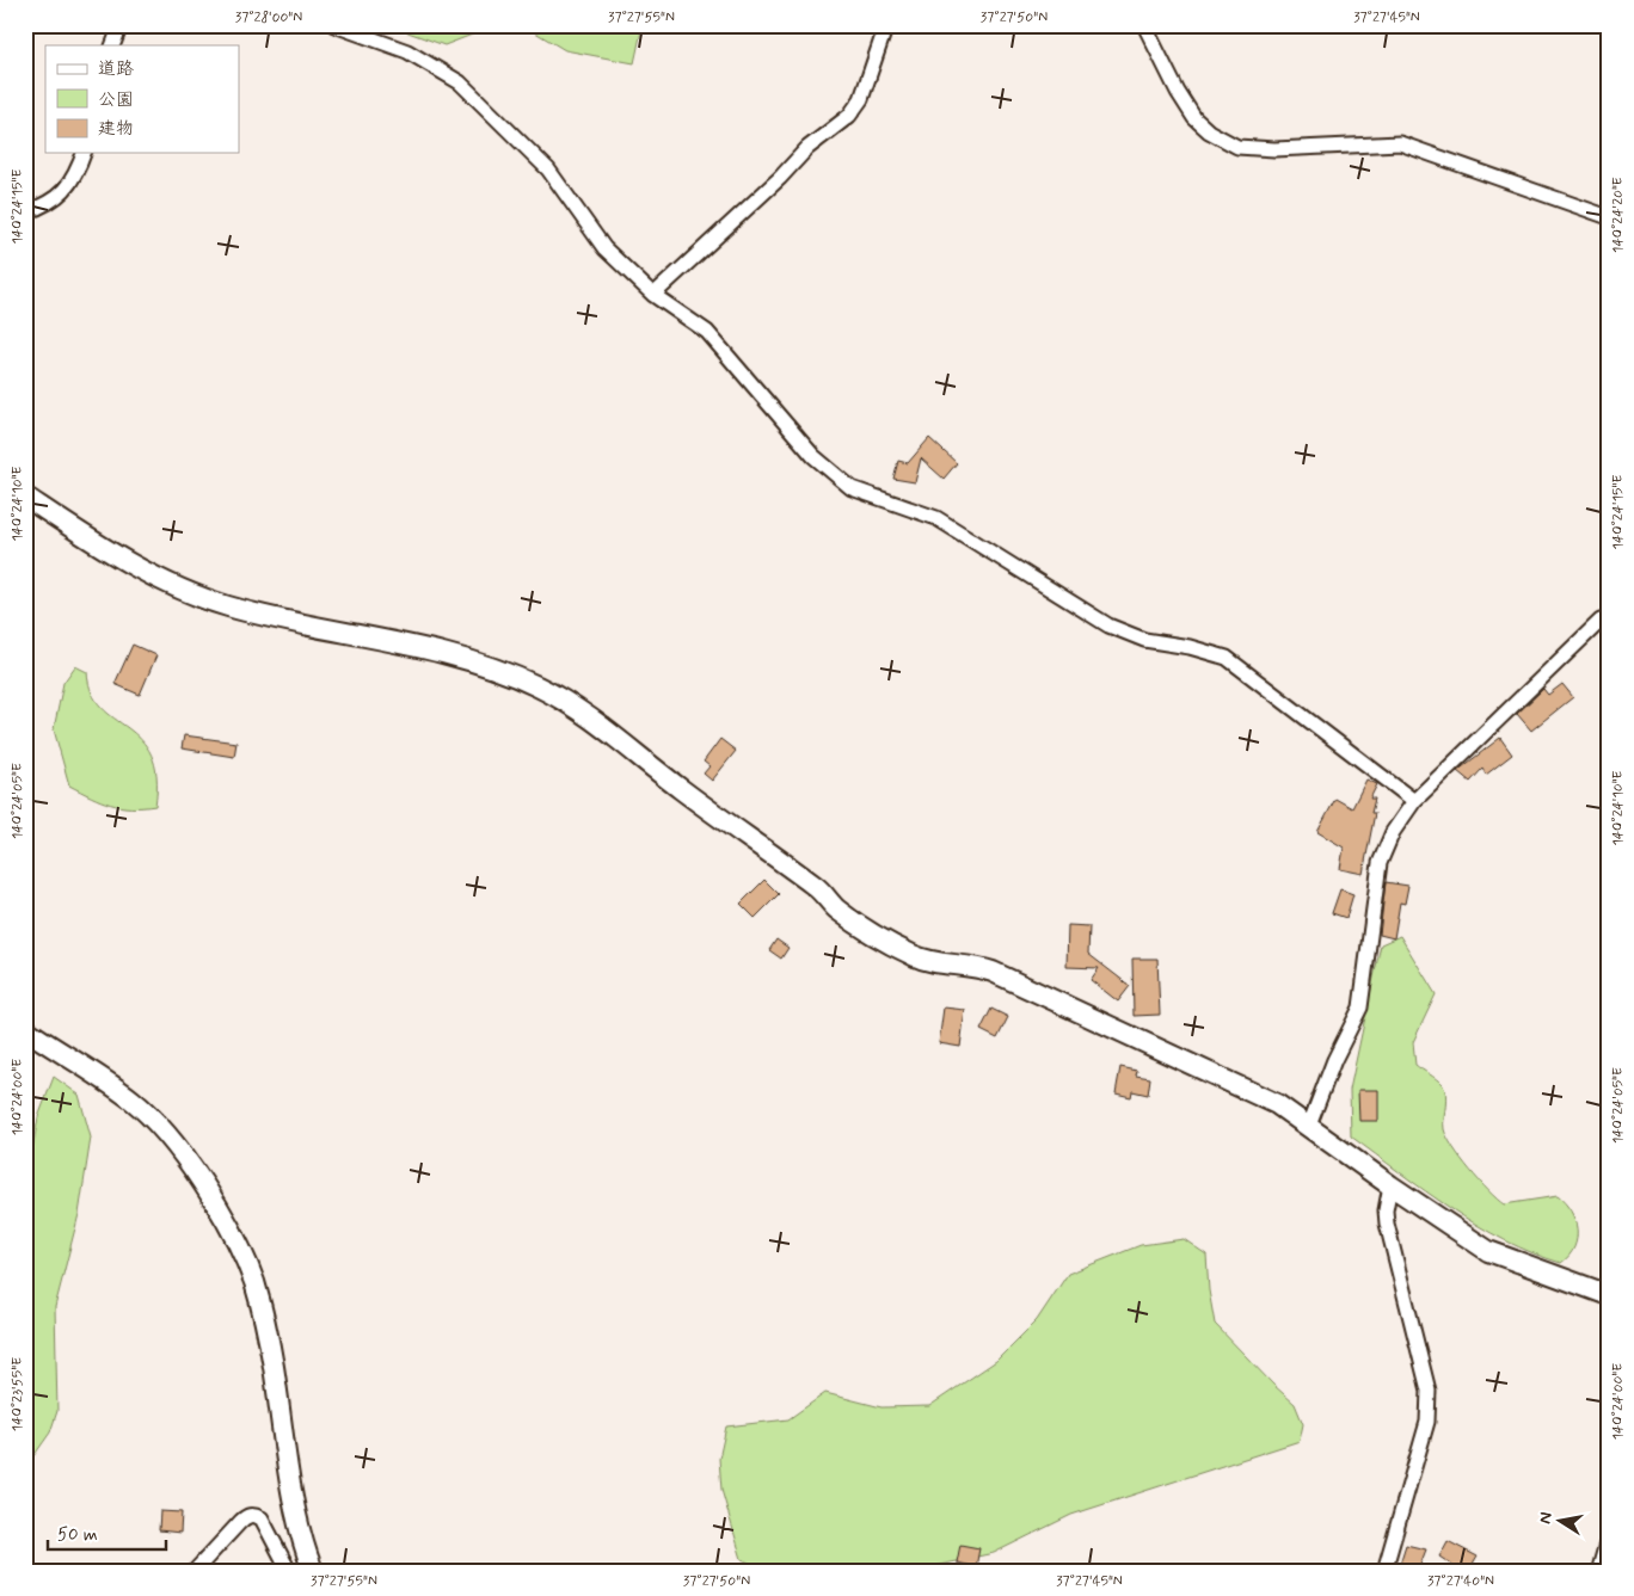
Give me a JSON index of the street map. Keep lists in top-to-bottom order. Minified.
{"legend":["道路","公園","建物"],"scale_bar":"50 m","north":"left","coordinates":["37°28'00\"N","37°27'55\"N","37°27'50\"N","37°27'45\"N","140°24'15\"E","140°24'20\"E","140°24'10\"E","140°24'05\"E","140°24'00\"E","140°23'55\"E","37°27'40\"N"]}
